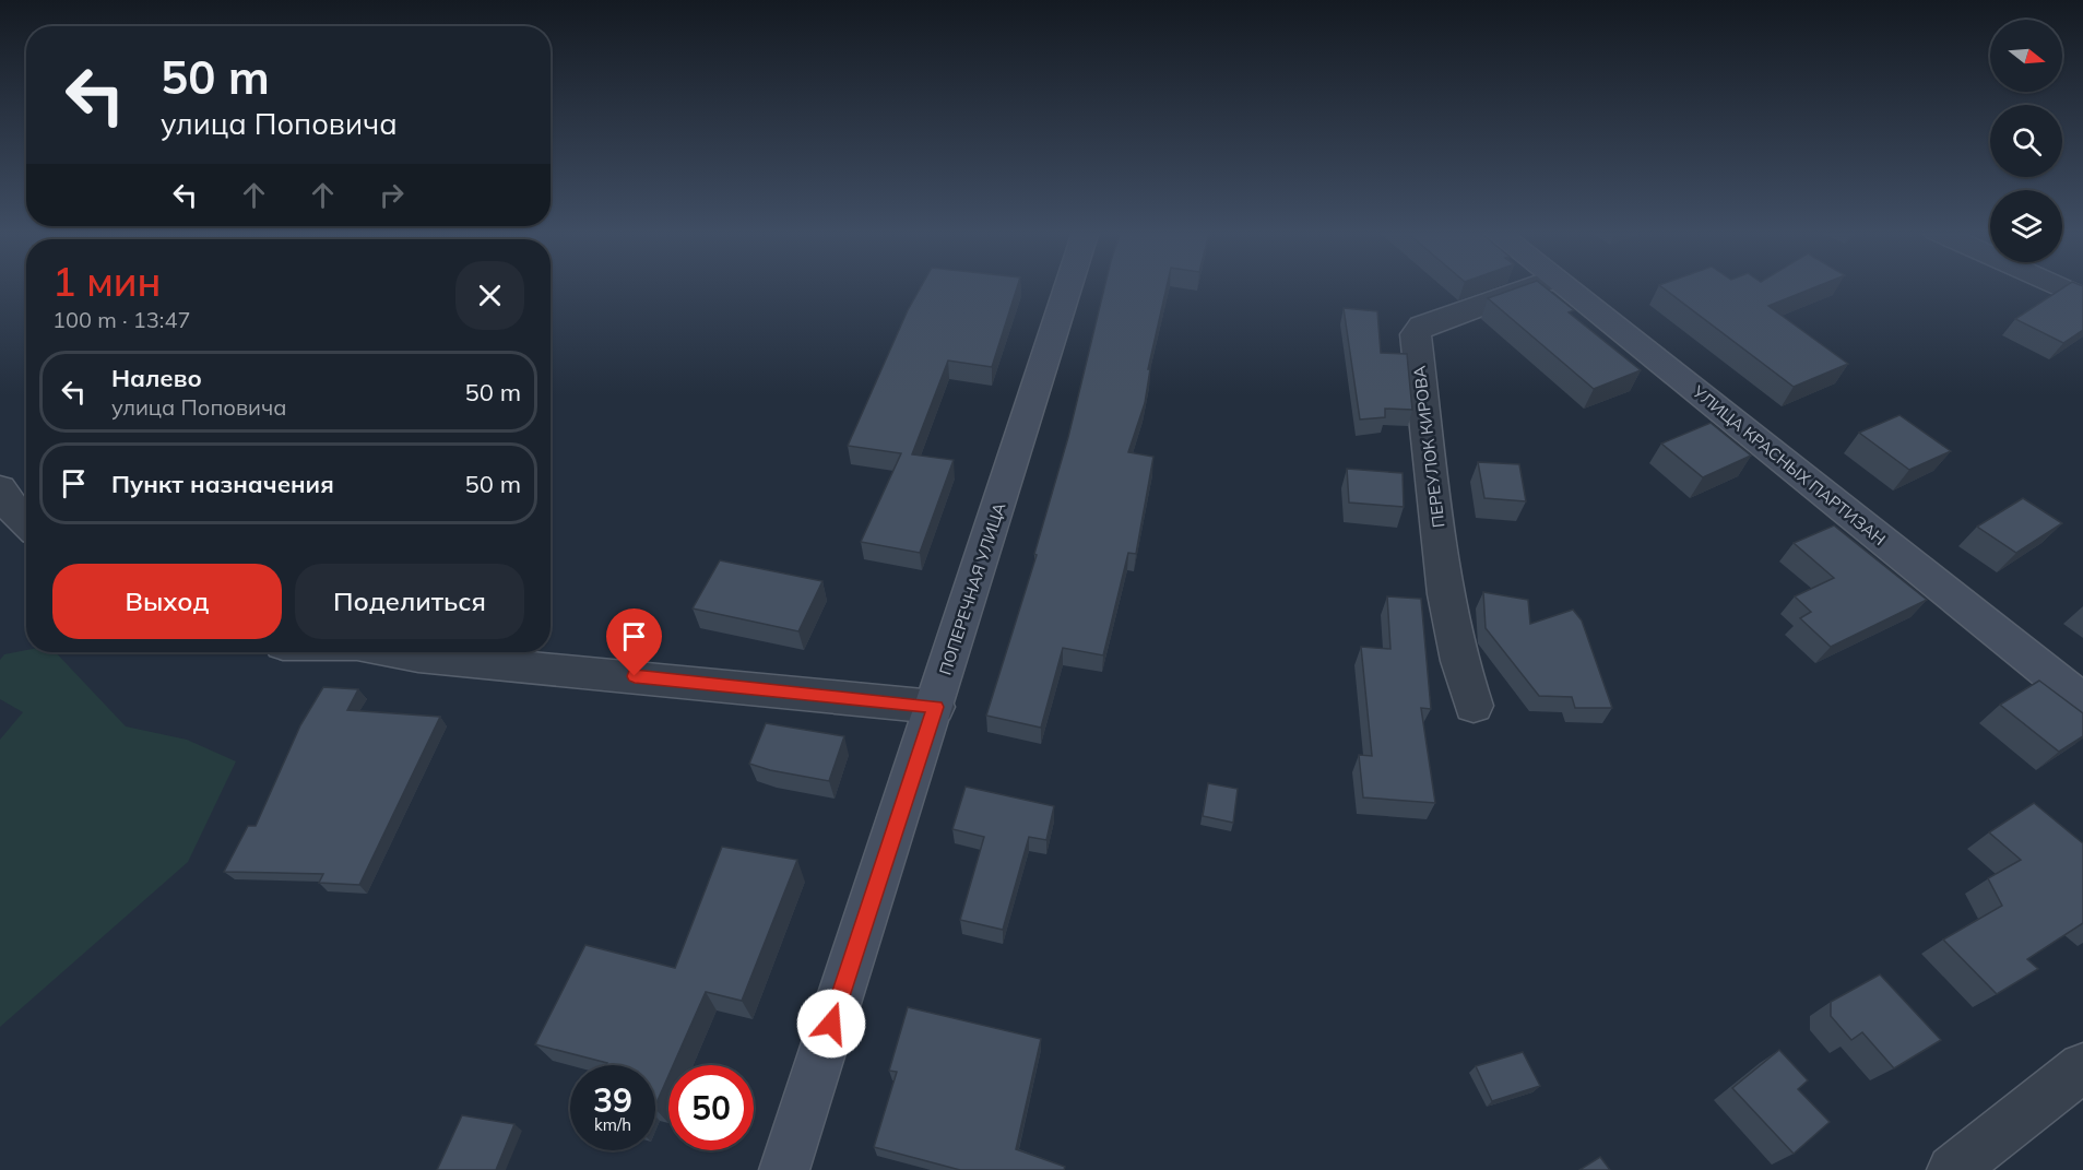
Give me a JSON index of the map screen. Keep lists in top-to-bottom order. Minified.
{"streets":{"main road":["УЛИЦА КРАСНЫХ ПАРТИЗАН","ПОПЕРЕЧНАЯ УЛИЦА"],"street":["ПЕРЕУЛОК КИРОВА"]},"north":"right","page":{"turn":["50 m","улица Поповича"],"heading":["1 мин","100 m · 13:47"],"list":[{"name":"Налево","note":"улица Поповича","value":"50 m"},{"name":"Пункт назначения","value":"50 m"}],"buttons":["Выход","Поделиться"],"speed":"39 km/h","limit":"50"}}
